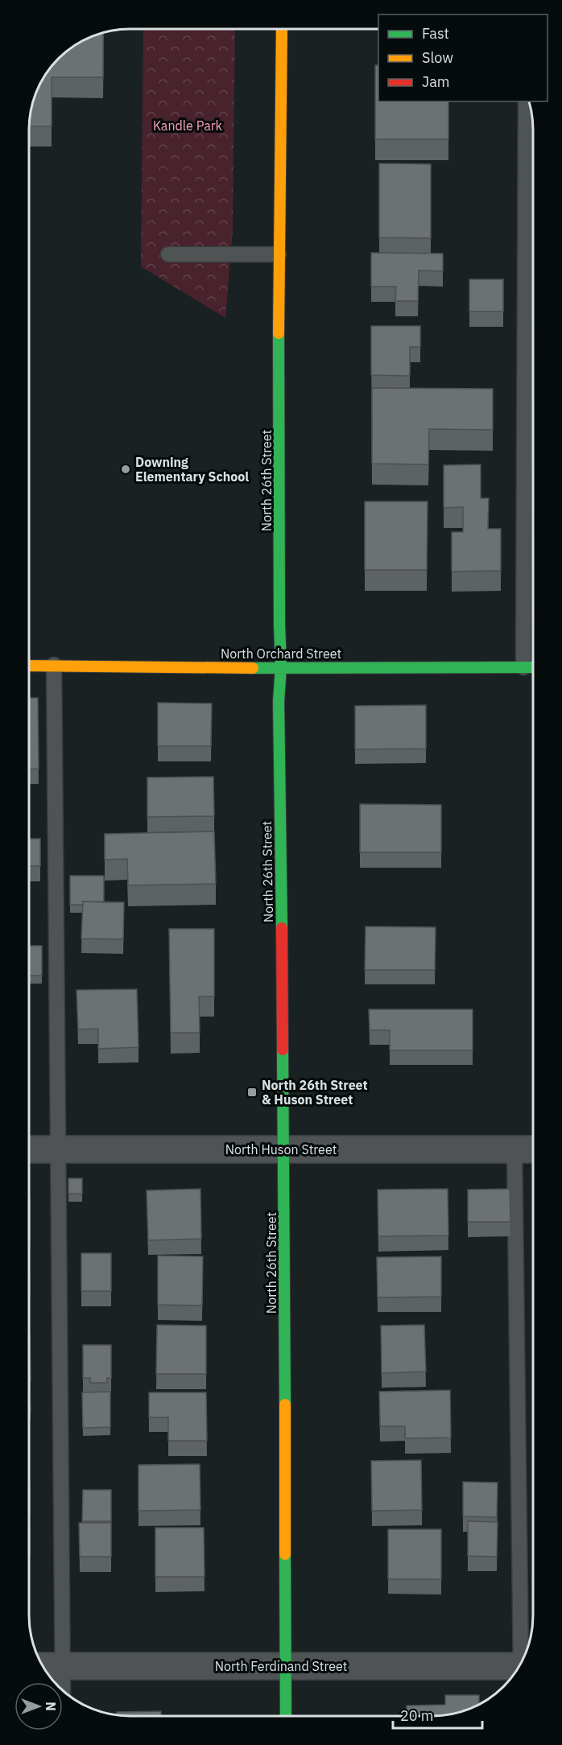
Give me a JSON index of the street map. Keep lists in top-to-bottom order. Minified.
{"streets":{"street":["North 26th Street","North Orchard Street","North Huson Street","North Ferdinand Street"]},"crossings":[["North 26th Street","North Orchard Street"],["North 26th Street","North Huson Street"],["North 26th Street","North Ferdinand Street"]],"parks":["Kandle Park"],"places":{"other":["Downing Elementary School"],"transit":["North 26th Street & Huson Street"]},"legend":["Fast","Slow","Jam"],"scale_bar":"20 m","north":"right"}
